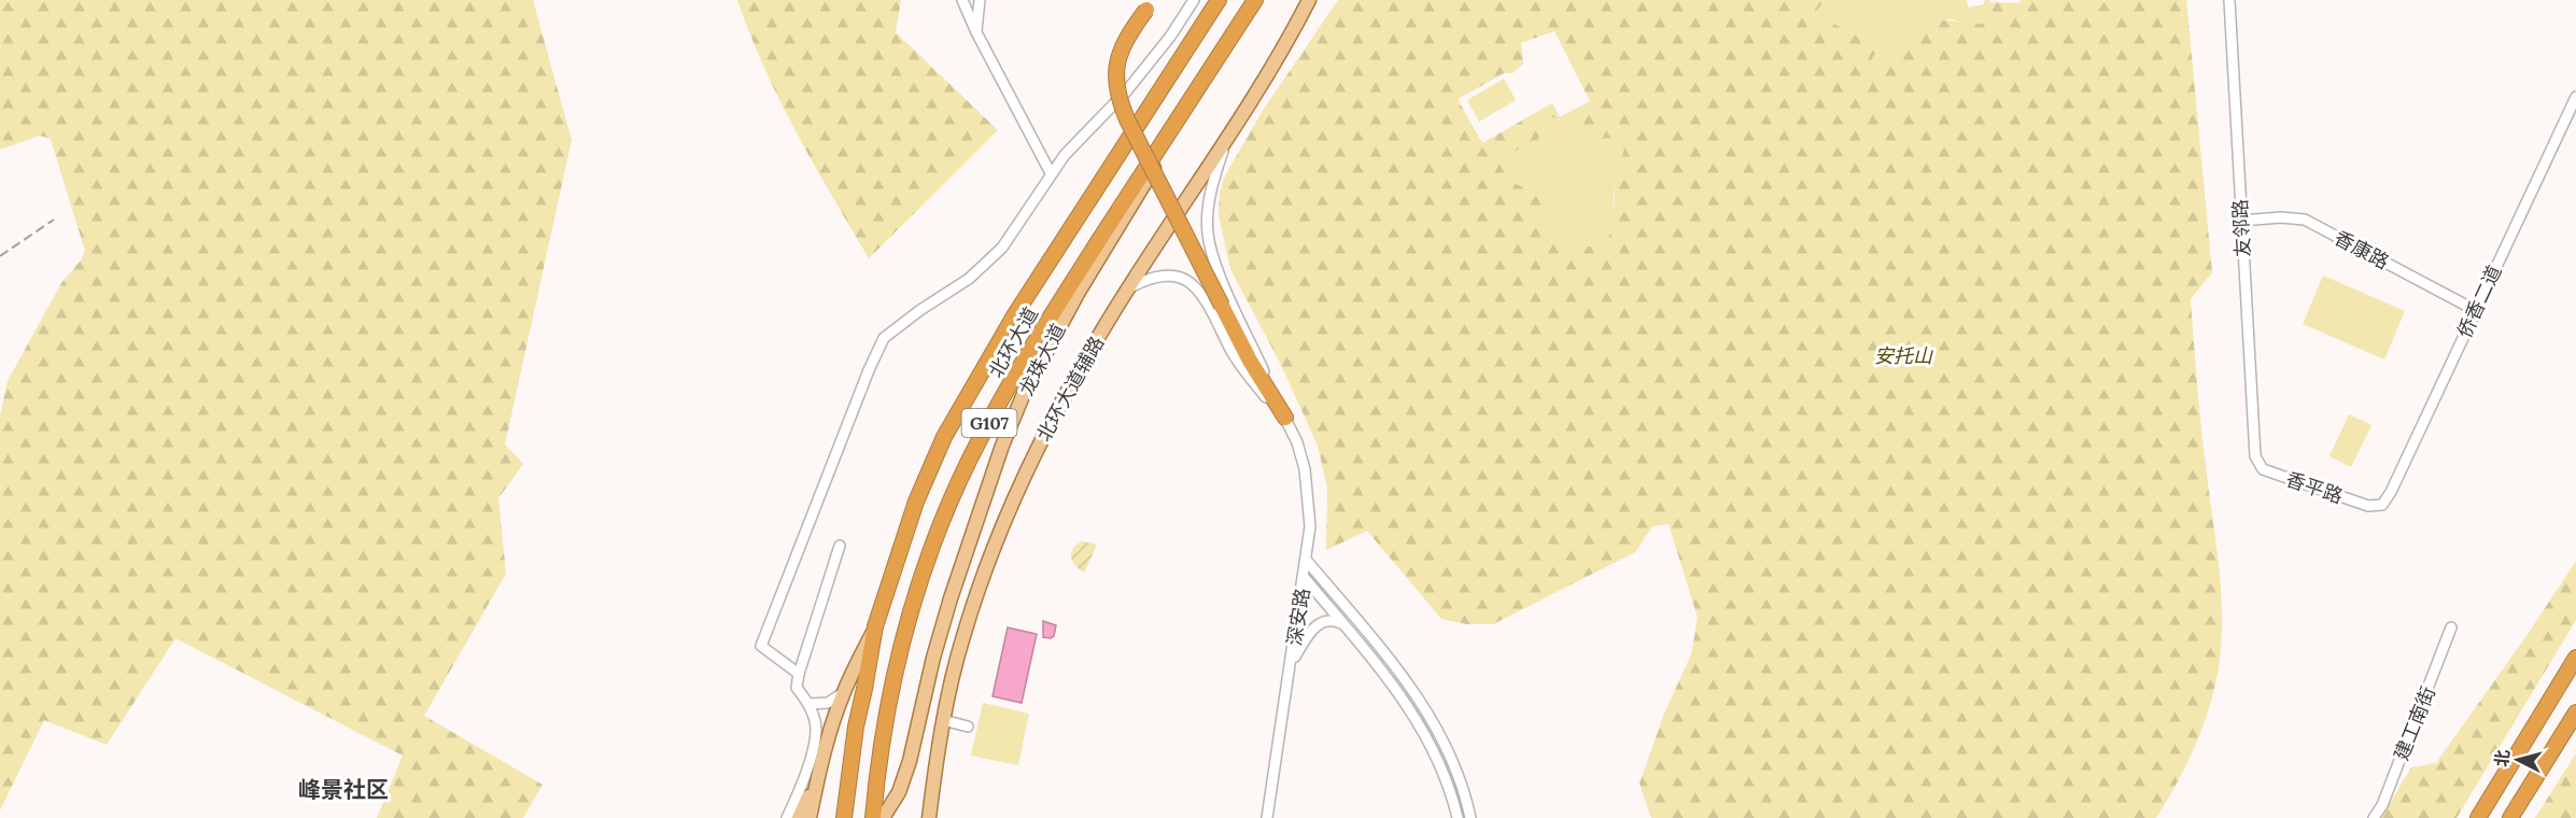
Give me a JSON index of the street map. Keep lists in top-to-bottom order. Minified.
{"streets":{"highway":["北环大道","G107"],"main road":["龙珠大道","北环大道辅路"],"street":["友邻路","香康路","侨香二道","香平路","深安路","建工南街"]},"crossings":[["友邻路","香康路"],["友邻路","香平路"],["香康路","侨香二道"],["侨香二道","香平路"],["北环大道","龙珠大道"],["北环大道辅路","深安路"]],"districts":["峰景社区"],"parks":["安托山"],"north":"left"}
